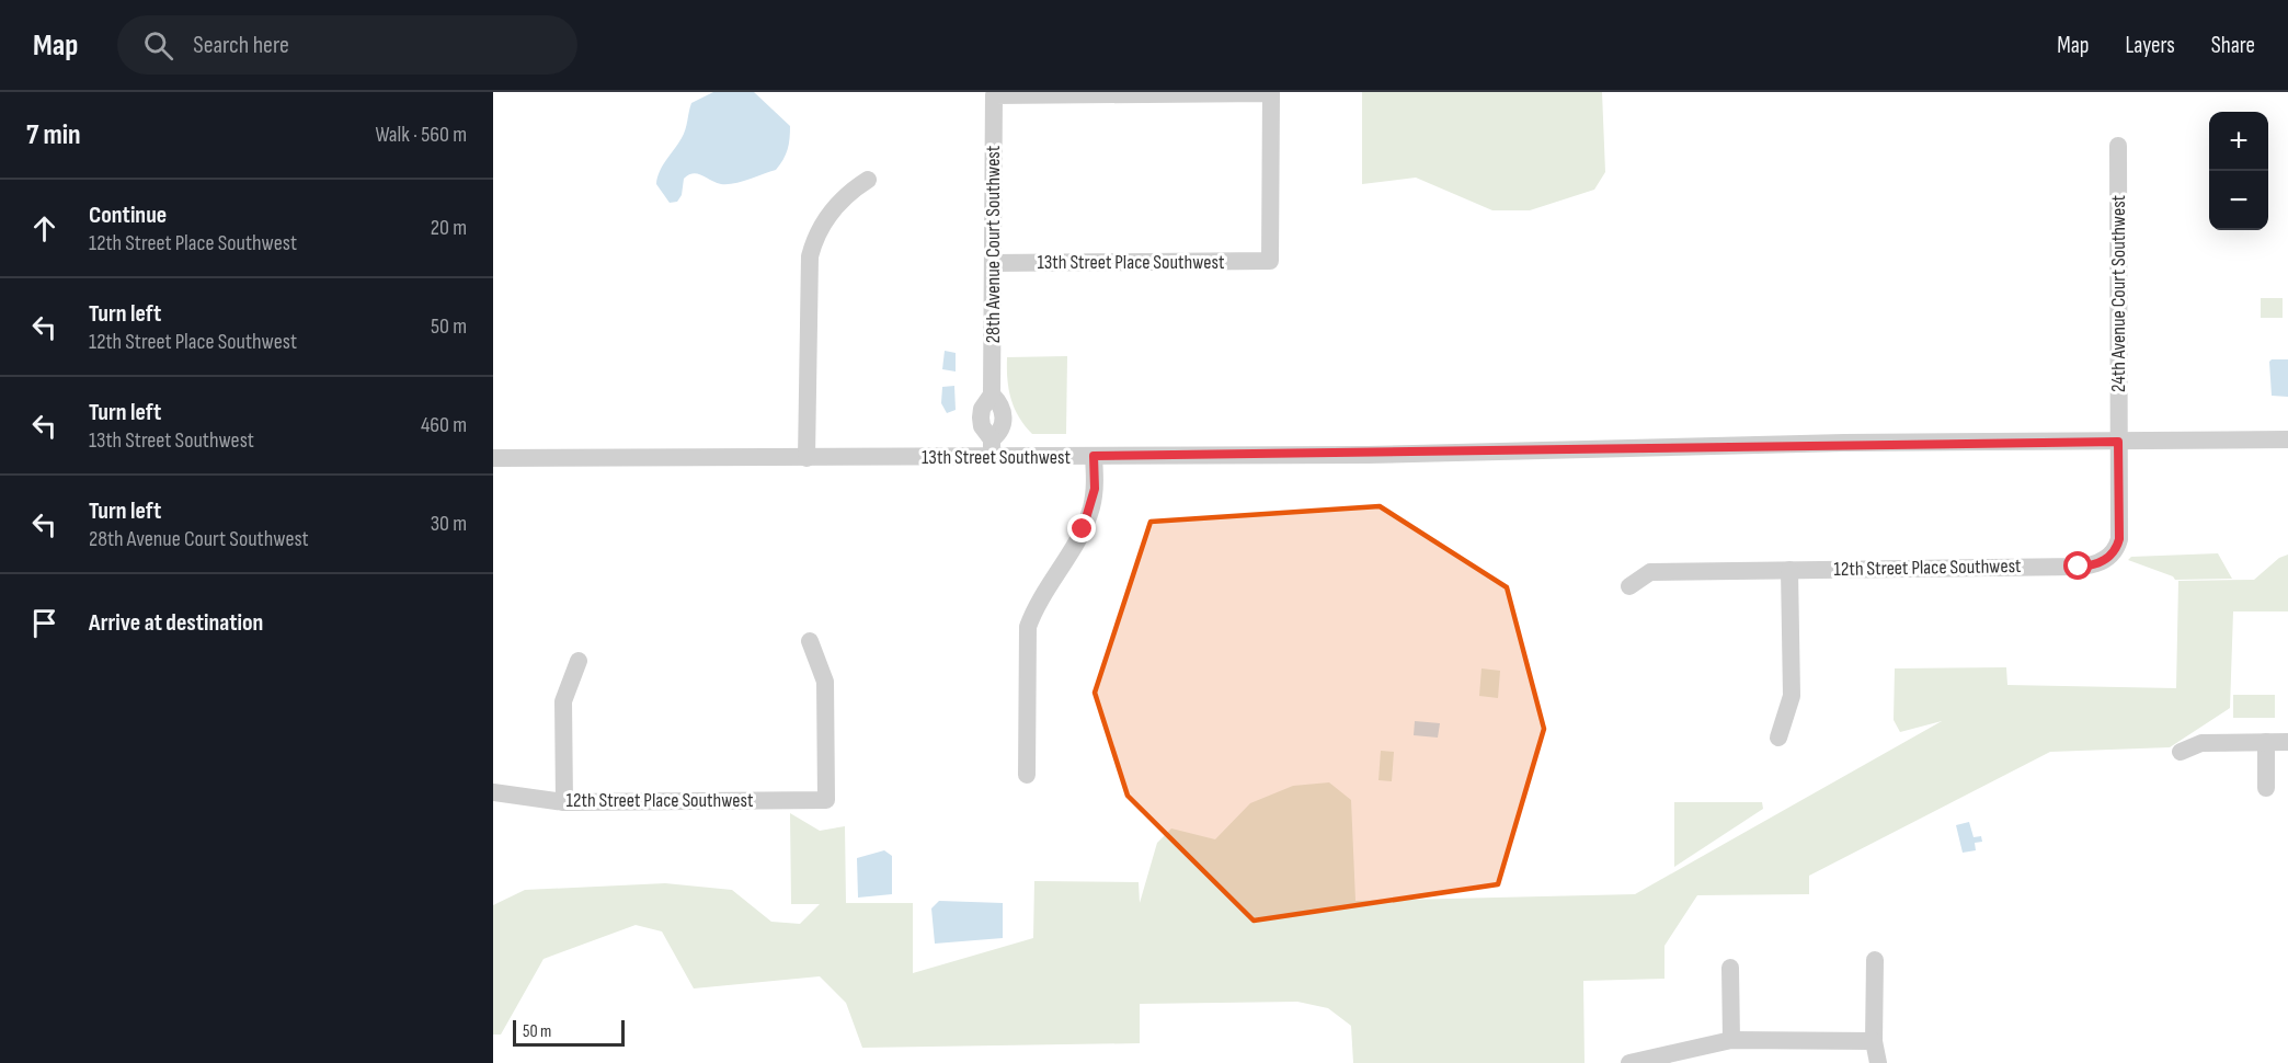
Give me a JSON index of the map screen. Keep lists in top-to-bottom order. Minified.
{"streets":{"street":["28th Avenue Court Southwest","13th Street Place Southwest","24th Avenue Court Southwest","13th Street Southwest","12th Street Place Southwest"]},"crossings":[["28th Avenue Court Southwest","13th Street Place Southwest"],["28th Avenue Court Southwest","13th Street Southwest"],["24th Avenue Court Southwest","13th Street Southwest"],["24th Avenue Court Southwest","12th Street Place Southwest"],["13th Street Southwest","12th Street Place Southwest"]],"scale_bar":"50 m","page":{"header":"Map","search":"Search here","nav":["Map","Layers","Share"],"heading":["7 min","Walk · 560 m"],"map_buttons":["+","−"],"list":[["Continue","12th Street Place Southwest","20 m"],["Turn left","12th Street Place Southwest","50 m"],["Turn left","13th Street Southwest","460 m"],["Turn left","28th Avenue Court Southwest","30 m"],"Arrive at destination"],"scale":"50 m"}}
